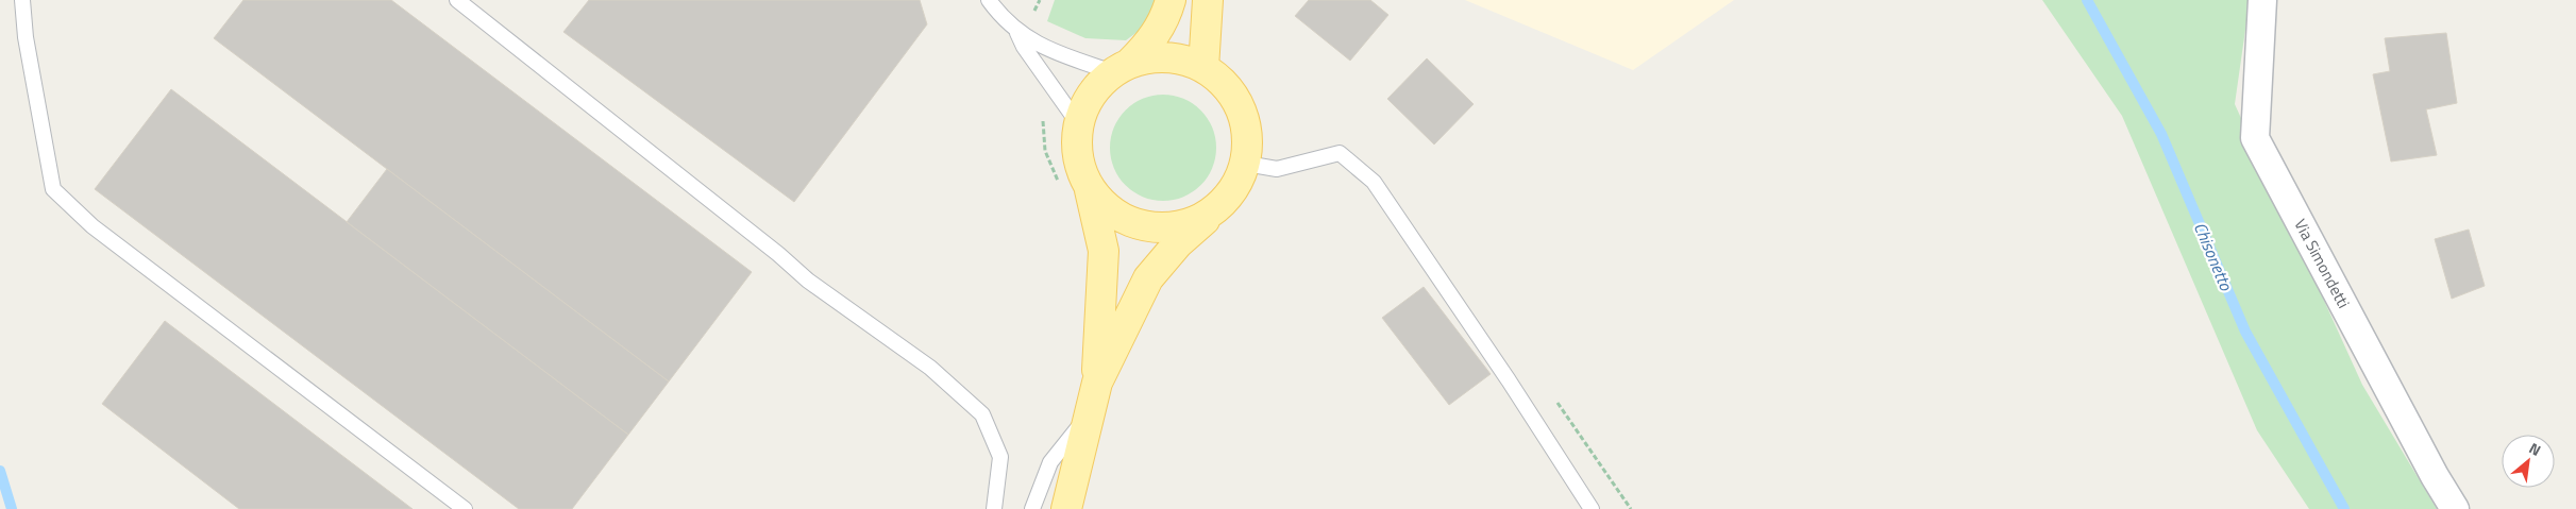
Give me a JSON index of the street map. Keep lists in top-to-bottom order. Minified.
{"streets":{"street":["Via Simondetti"]},"water":["Chisonetto"],"north":"top right"}
